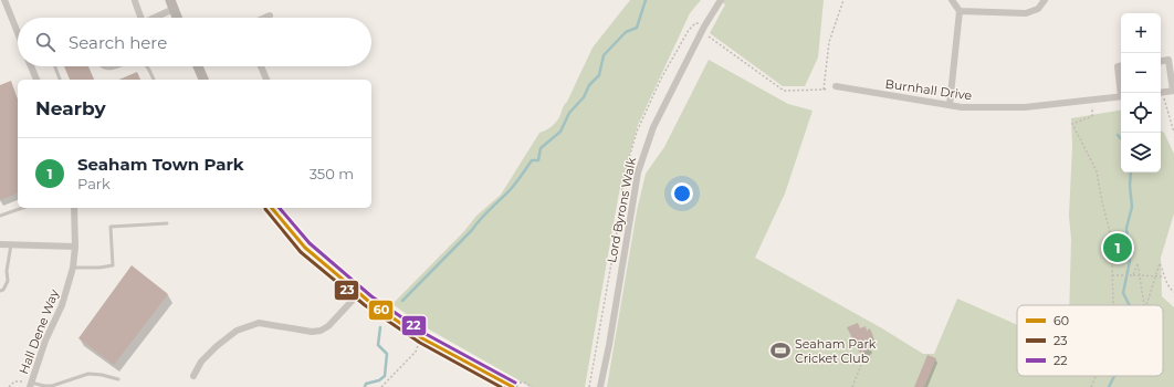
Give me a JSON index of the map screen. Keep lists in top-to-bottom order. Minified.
{"streets":{"street":["Burnhall Drive","Lord Byrons Walk","Hall Dene Way"]},"places":{"sports":["Seaham Park Cricket Club"]},"lines":["transit line 60","transit line 22","transit line 23"],"legend":["60","23","22"],"page":{"map_buttons":["+","−"],"search":"Search here","heading":"Nearby","list":[{"mark":"1","name":"Seaham Town Park","note":"Park","value":"350 m"}],"pins":"1"}}
